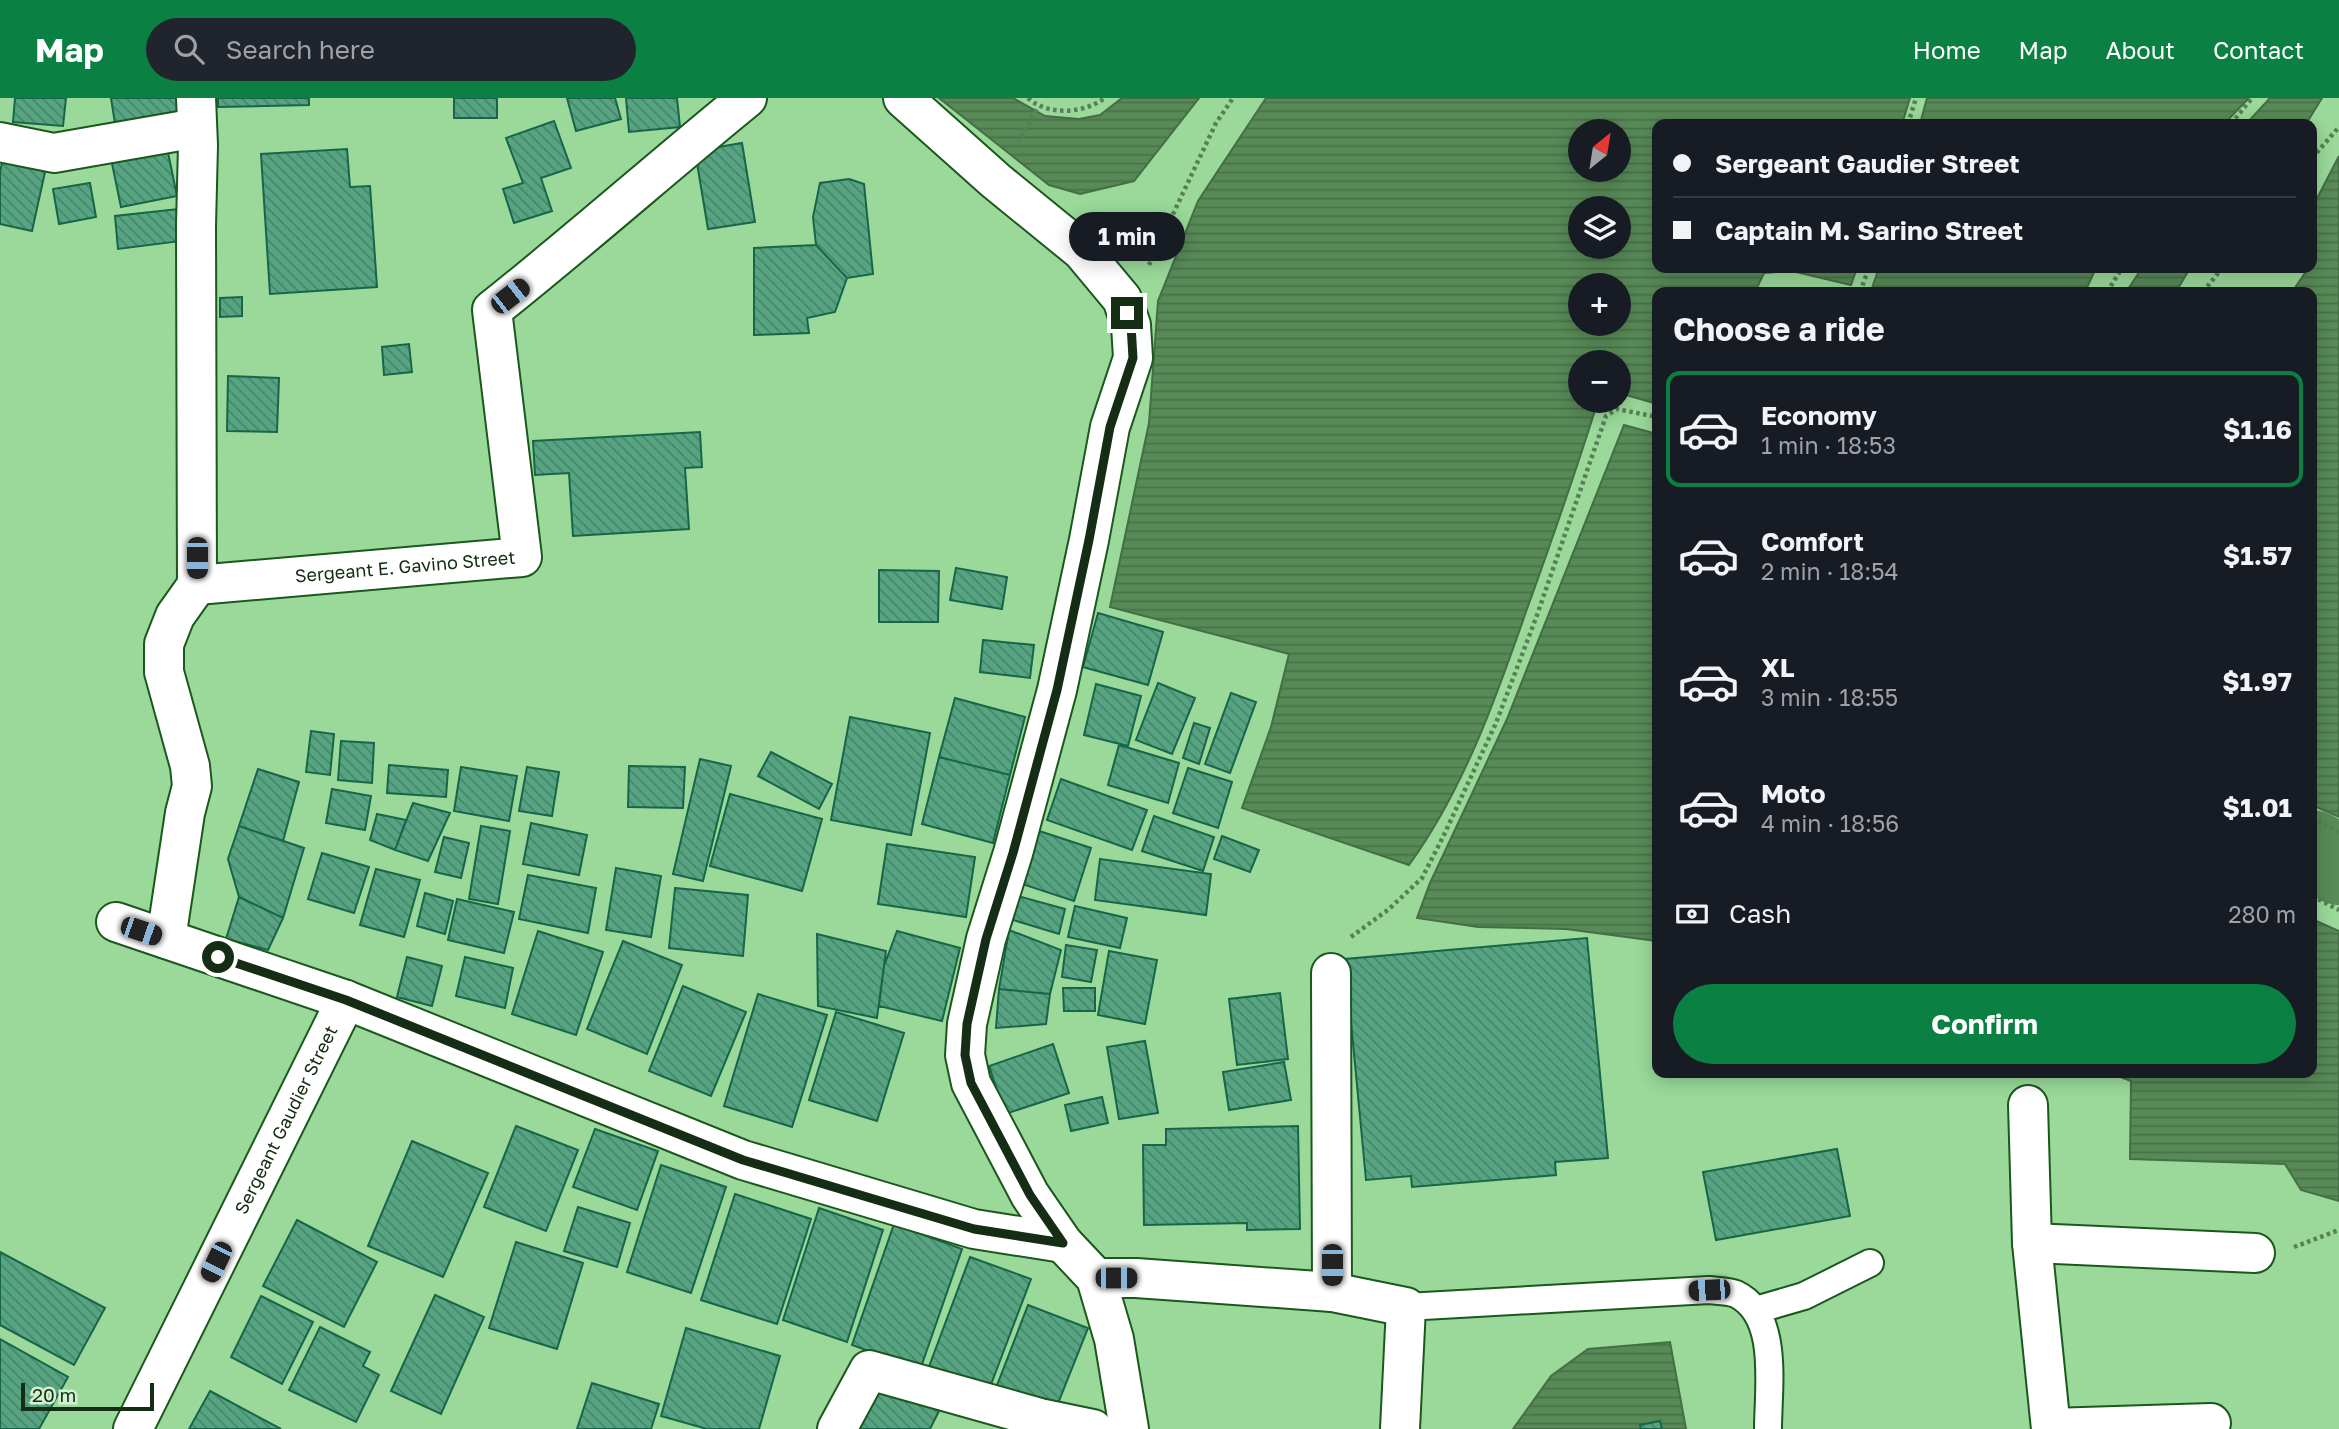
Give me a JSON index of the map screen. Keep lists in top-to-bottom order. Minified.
{"streets":{"street":["Sergeant E. Gavino Street","Sergeant Gaudier Street"]},"scale_bar":"20 m","north":"top right","page":{"header":"Map","search":"Search here","nav":["Home","Map","About","Contact"],"map_buttons":["+","−"],"banner":["Sergeant Gaudier Street","Captain M. Sarino Street"],"bubble":"1 min","heading":"Choose a ride","list":[{"name":"Economy","note":"1 min · 18:53","value":"$1.16"},{"name":"Comfort","note":"2 min · 18:54","value":"$1.57"},{"name":"XL","note":"3 min · 18:55","value":"$1.97"},{"name":"Moto","note":"4 min · 18:56","value":"$1.01"}],"pay":["Cash","280 m"],"buttons":"Confirm","scale":"20 m"}}
